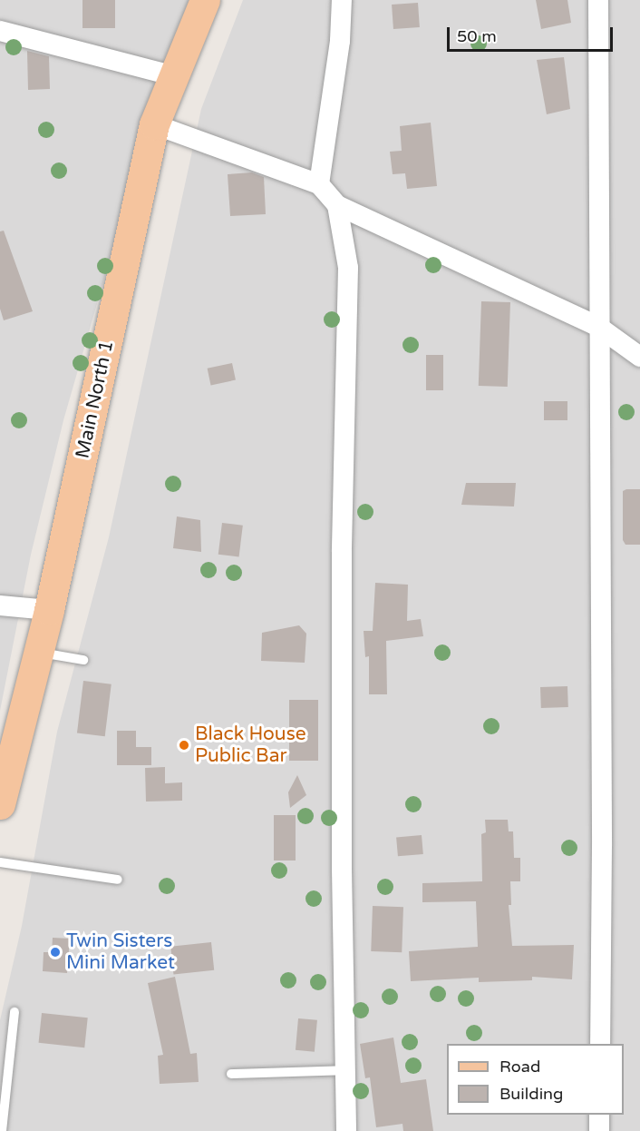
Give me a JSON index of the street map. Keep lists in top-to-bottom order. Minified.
{"streets":{"main road":["Main North 1"]},"places":["Black House Public Bar","Twin Sisters Mini Market"],"legend":["Road","Building"],"scale_bar":"50 m"}
